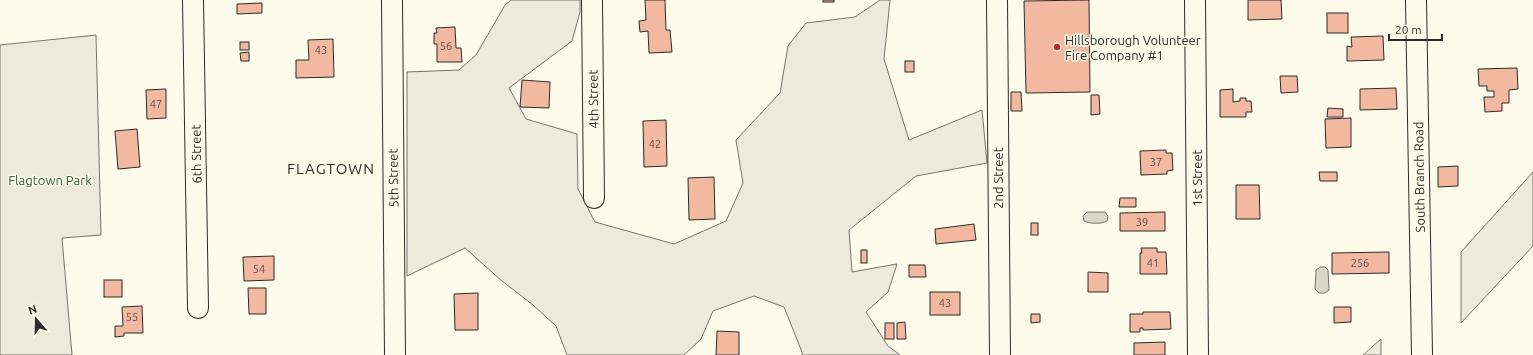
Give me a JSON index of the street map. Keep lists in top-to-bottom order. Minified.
{"streets":{"street":["4th Street","6th Street","South Branch Road","5th Street","2nd Street","1st Street"]},"districts":["FLAGTOWN"],"parks":["Flagtown Park"],"places":["Hillsborough Volunteer Fire Company #1"],"house_numbers":["56","43","47","42","37","39","41","256","54","43","55"],"scale_bar":"20 m","north":"top"}
